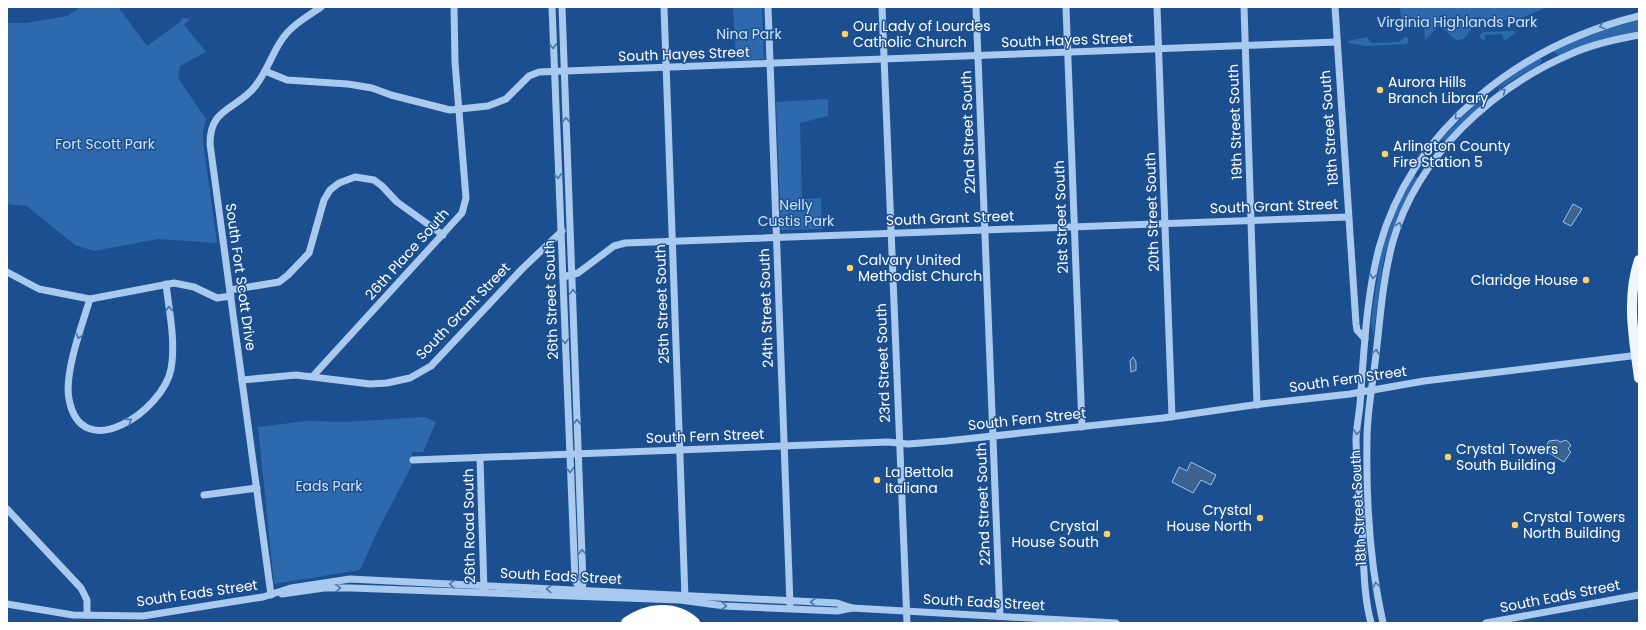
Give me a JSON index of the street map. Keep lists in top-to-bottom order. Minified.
{"streets":{"street":["South Hayes Street","19th Street South","18th Street South","22nd Street South","South Grant Street","20th Street South","21st Street South","26th Place South","South Fort Scott Drive","26th Street South","25th Street South","24th Street South","23rd Street South","South Fern Street","26th Road South","South Eads Street"]},"crossings":[["South Hayes Street","19th Street South"],["South Hayes Street","18th Street South"],["South Hayes Street","22nd Street South"],["South Hayes Street","20th Street South"],["South Hayes Street","21st Street South"],["South Hayes Street","26th Place South"],["South Hayes Street","South Fort Scott Drive"],["South Hayes Street","26th Street South"],["South Hayes Street","25th Street South"],["South Hayes Street","24th Street South"],["South Hayes Street","23rd Street South"],["19th Street South","South Grant Street"],["19th Street South","South Fern Street"],["18th Street South","South Grant Street"],["18th Street South","South Fern Street"],["22nd Street South","South Grant Street"],["22nd Street South","South Fern Street"],["22nd Street South","South Eads Street"],["South Grant Street","20th Street South"],["South Grant Street","21st Street South"],["South Grant Street","26th Place South"],["South Grant Street","South Fort Scott Drive"],["South Grant Street","26th Street South"],["South Grant Street","25th Street South"],["South Grant Street","24th Street South"],["South Grant Street","23rd Street South"],["20th Street South","South Fern Street"],["21st Street South","South Fern Street"],["South Fort Scott Drive","South Eads Street"],["26th Street South","South Fern Street"],["26th Street South","South Eads Street"],["25th Street South","South Fern Street"],["25th Street South","South Eads Street"],["24th Street South","South Fern Street"],["24th Street South","South Eads Street"],["23rd Street South","South Fern Street"],["23rd Street South","South Eads Street"],["South Fern Street","26th Road South"],["26th Road South","South Eads Street"]],"parks":["Virginia Highlands Park","Nina Park","Fort Scott Park","Nelly Custis Park","Eads Park"],"places":["Our Lady of Lourdes Catholic Church","Aurora Hills Branch Library","Arlington County Fire Station 5","Calvary United Methodist Church","Claridge House","Crystal Towers South Building","La Bettola Italiana","Crystal House North","Crystal Towers North Building","Crystal House South"]}
